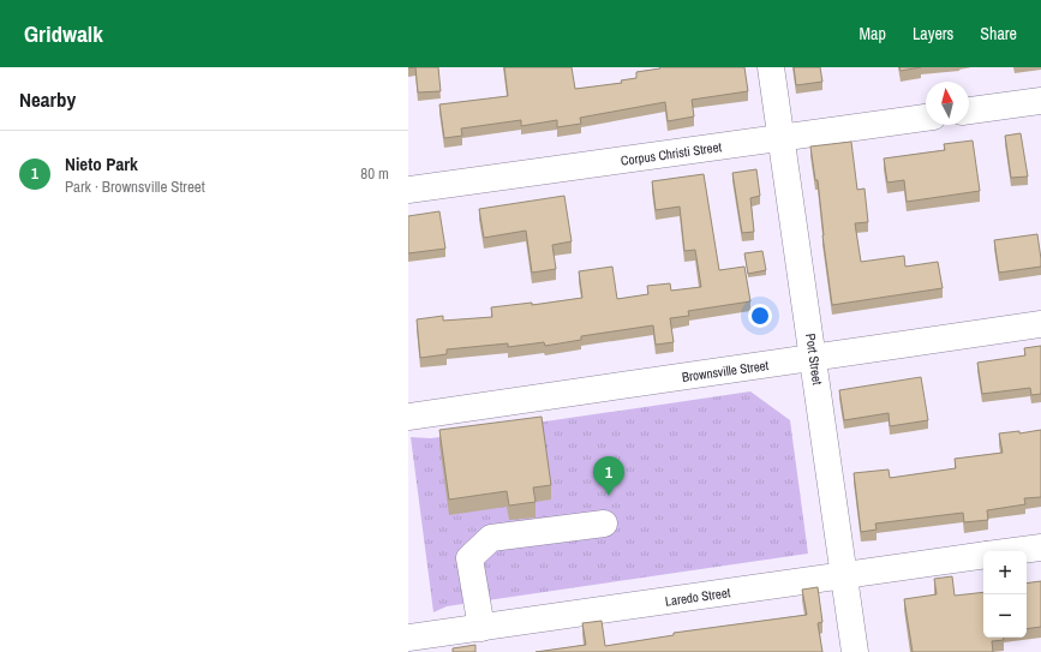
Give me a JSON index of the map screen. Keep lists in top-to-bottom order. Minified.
{"streets":{"street":["Corpus Christi Street","Port Street","Brownsville Street","Laredo Street"]},"crossings":[["Corpus Christi Street","Port Street"],["Port Street","Brownsville Street"],["Port Street","Laredo Street"]],"north":"top","page":{"header":"Gridwalk","nav":["Map","Layers","Share"],"heading":"Nearby","list":[{"mark":"1","name":"Nieto Park","note":"Park · Brownsville Street","value":"80 m"}],"pins":"1","map_buttons":["+","−"]}}
